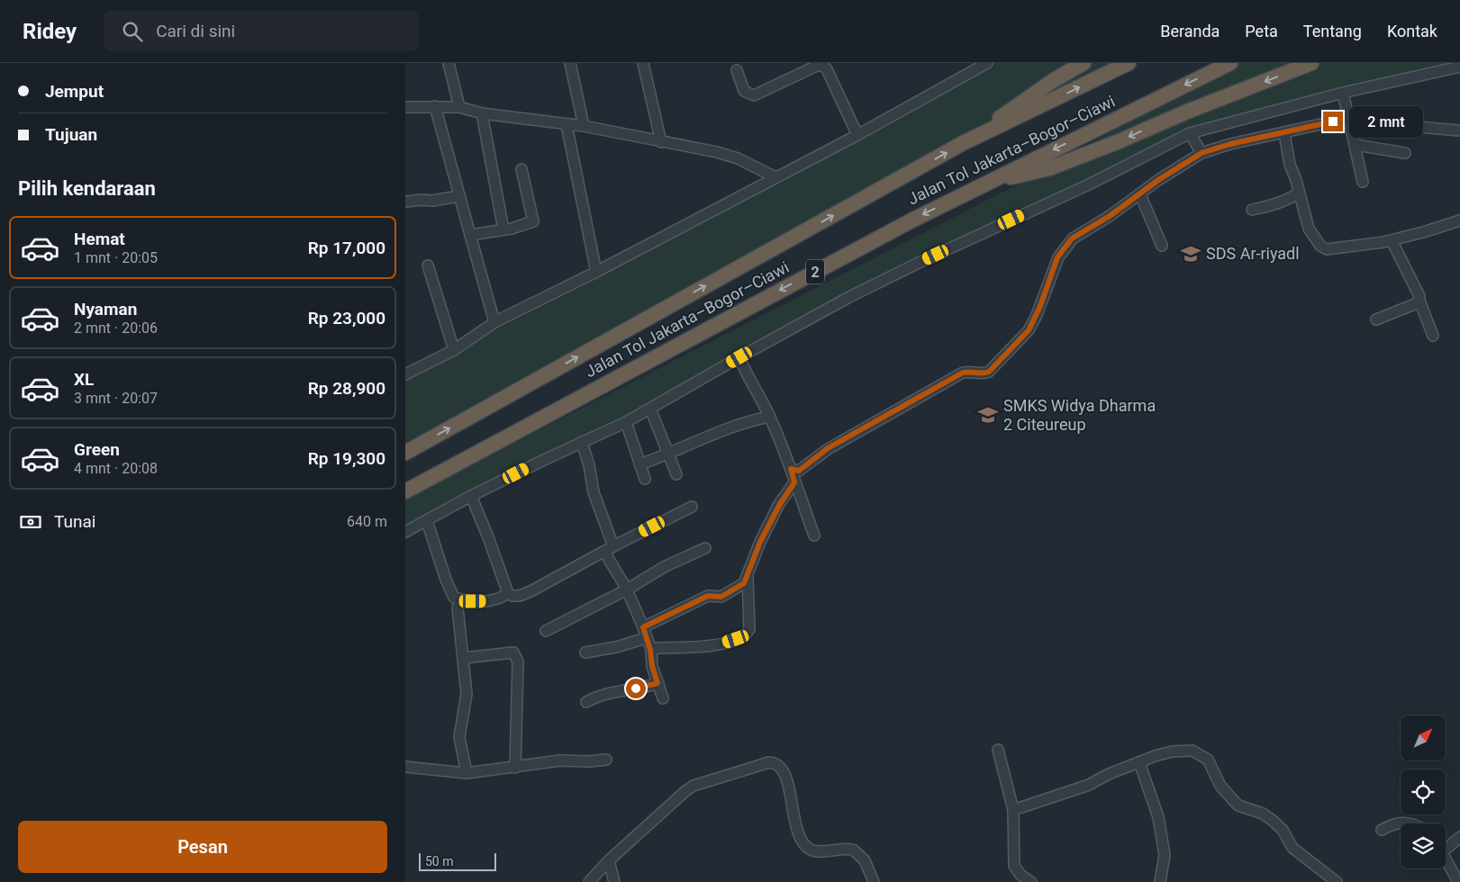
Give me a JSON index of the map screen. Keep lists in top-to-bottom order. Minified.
{"streets":{"highway":["Jalan Tol Jakarta–Bogor–Ciawi","2"]},"places":{"school or university":["SDS Ar-riyadl","SMKS Widya Dharma 2 Citeureup"]},"scale_bar":"50 m","north":"top right","page":{"header":"Ridey","search":"Cari di sini","nav":["Beranda","Peta","Tentang","Kontak"],"banner":["Jemput","Tujuan"],"bubble":"2 mnt","heading":"Pilih kendaraan","list":[{"name":"Hemat","note":"1 mnt · 20:05","value":"Rp 17,000"},{"name":"Nyaman","note":"2 mnt · 20:06","value":"Rp 23,000"},{"name":"XL","note":"3 mnt · 20:07","value":"Rp 28,900"},{"name":"Green","note":"4 mnt · 20:08","value":"Rp 19,300"}],"pay":["Tunai","640 m"],"buttons":"Pesan","scale":"50 m"}}
